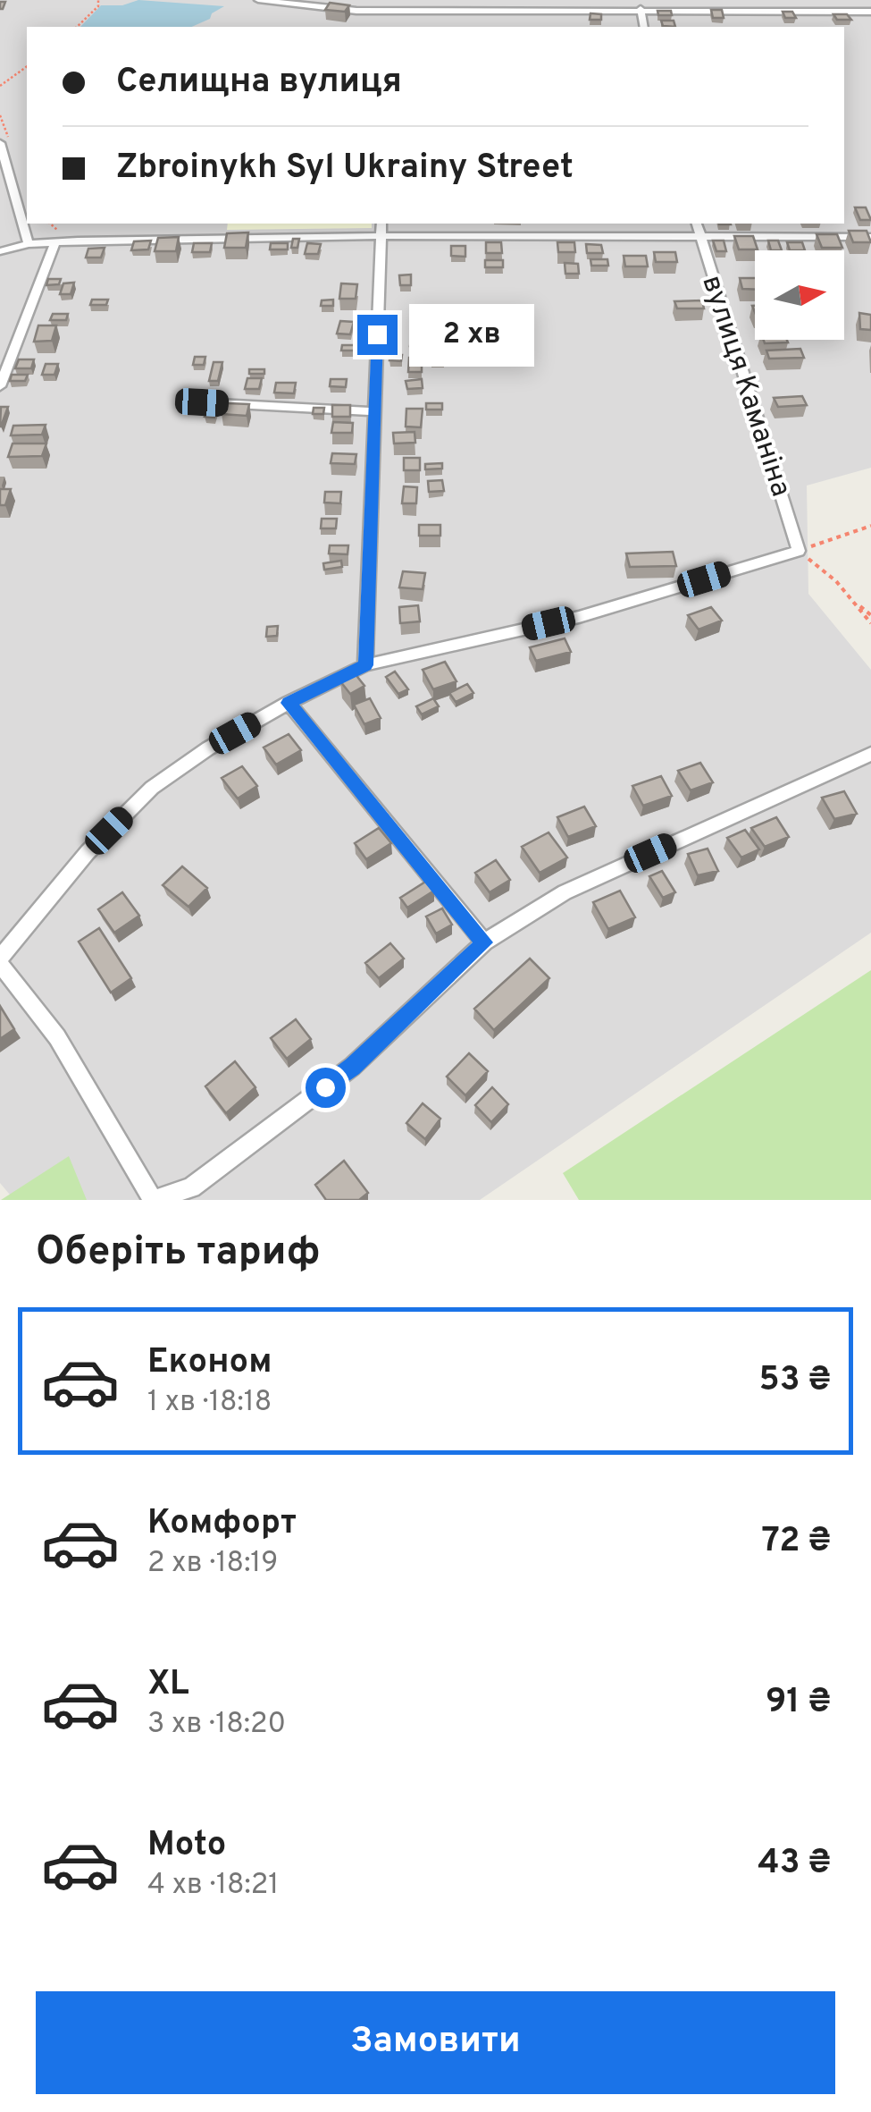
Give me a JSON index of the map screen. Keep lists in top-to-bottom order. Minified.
{"streets":{"street":["вулиця Каманіна"]},"north":"right","page":{"banner":["Селищна вулиця","Zbroinykh Syl Ukrainy Street"],"bubble":"2 хв","heading":"Оберіть тариф","list":[{"name":"Економ","note":"1 хв · 18:18","value":"53 ₴"},{"name":"Комфорт","note":"2 хв · 18:19","value":"72 ₴"},{"name":"XL","note":"3 хв · 18:20","value":"91 ₴"},{"name":"Moto","note":"4 хв · 18:21","value":"43 ₴"}],"buttons":"Замовити"}}
